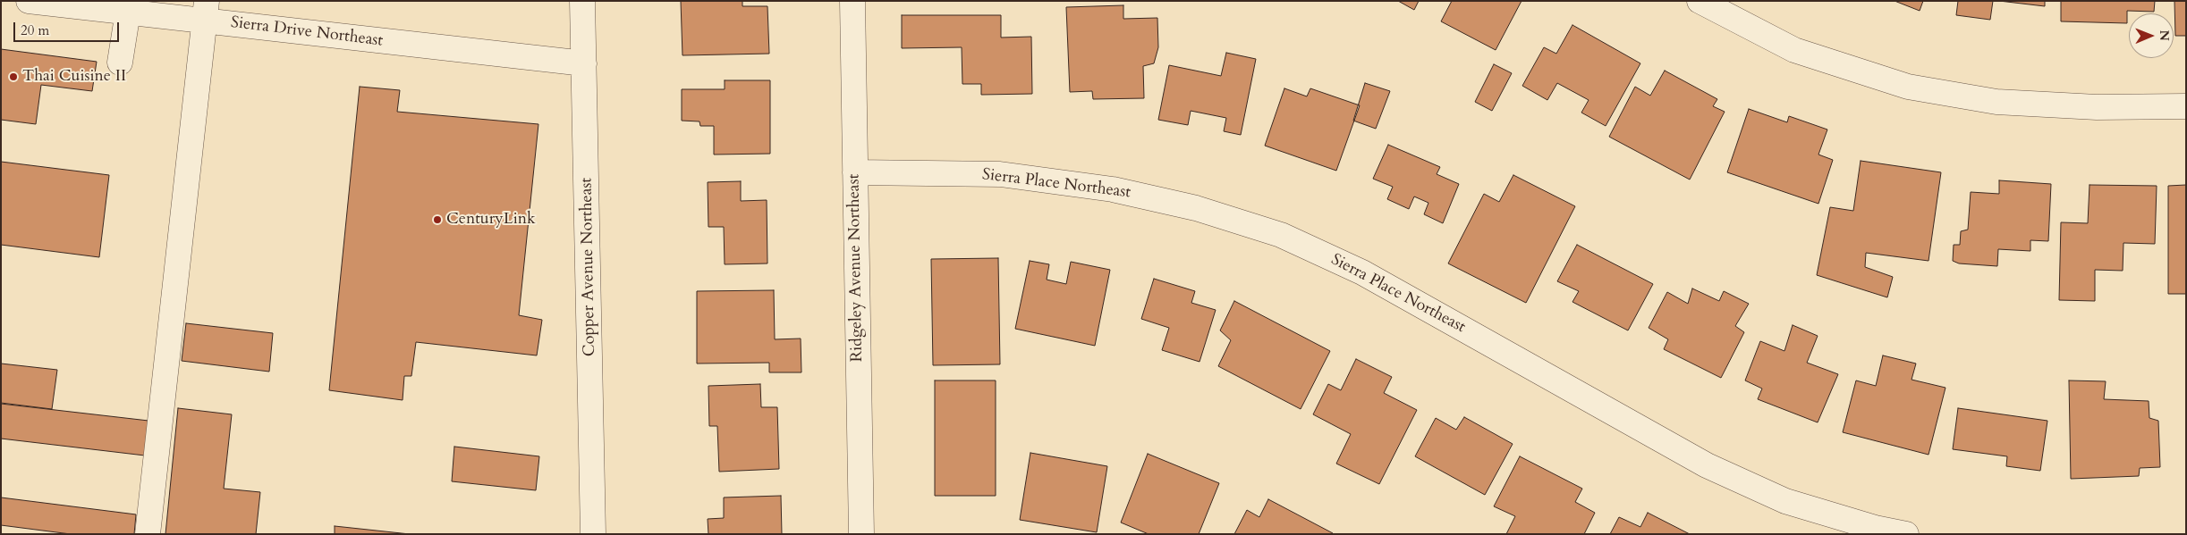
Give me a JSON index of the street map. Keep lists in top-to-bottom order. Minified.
{"streets":{"street":["Sierra Drive Northeast","Sierra Place Northeast","Copper Avenue Northeast","Ridgeley Avenue Northeast"]},"crossings":[["Sierra Drive Northeast","Copper Avenue Northeast"],["Sierra Place Northeast","Ridgeley Avenue Northeast"]],"places":["Thai Cuisine II","CenturyLink"],"scale_bar":"20 m","north":"right"}
